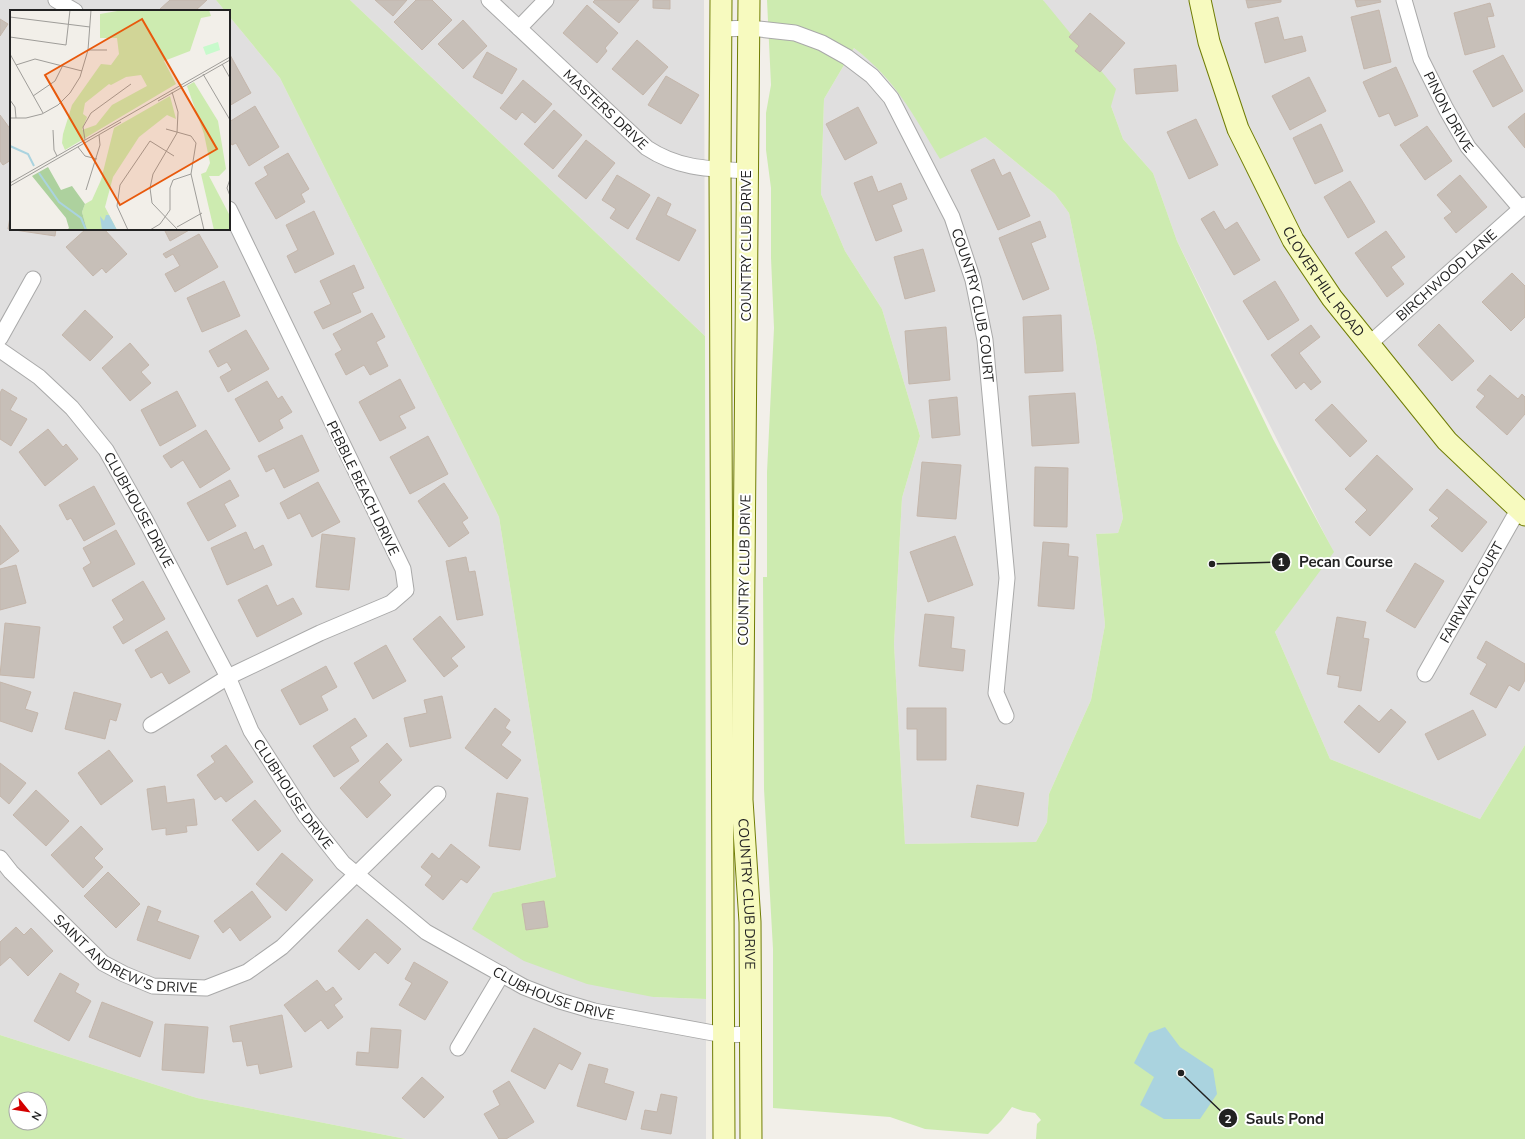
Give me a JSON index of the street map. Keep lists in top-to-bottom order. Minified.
{"streets":{"main road":["COUNTRY CLUB DRIVE","CLOVER HILL ROAD"],"street":["MASTERS DRIVE","PINON DRIVE","BIRCHWOOD LANE","COUNTRY CLUB COURT","PEBBLE BEACH DRIVE","CLUBHOUSE DRIVE","FAIRWAY COURT","SAINT ANDREW'S DRIVE"]},"crossings":[["MASTERS DRIVE","COUNTRY CLUB DRIVE"],["PINON DRIVE","BIRCHWOOD LANE"],["COUNTRY CLUB DRIVE","COUNTRY CLUB COURT"],["COUNTRY CLUB DRIVE","CLUBHOUSE DRIVE"],["BIRCHWOOD LANE","CLOVER HILL ROAD"],["CLOVER HILL ROAD","FAIRWAY COURT"],["PEBBLE BEACH DRIVE","CLUBHOUSE DRIVE"],["CLUBHOUSE DRIVE","SAINT ANDREW'S DRIVE"]],"places":["Pecan Course","Sauls Pond"],"north":"bottom right"}
